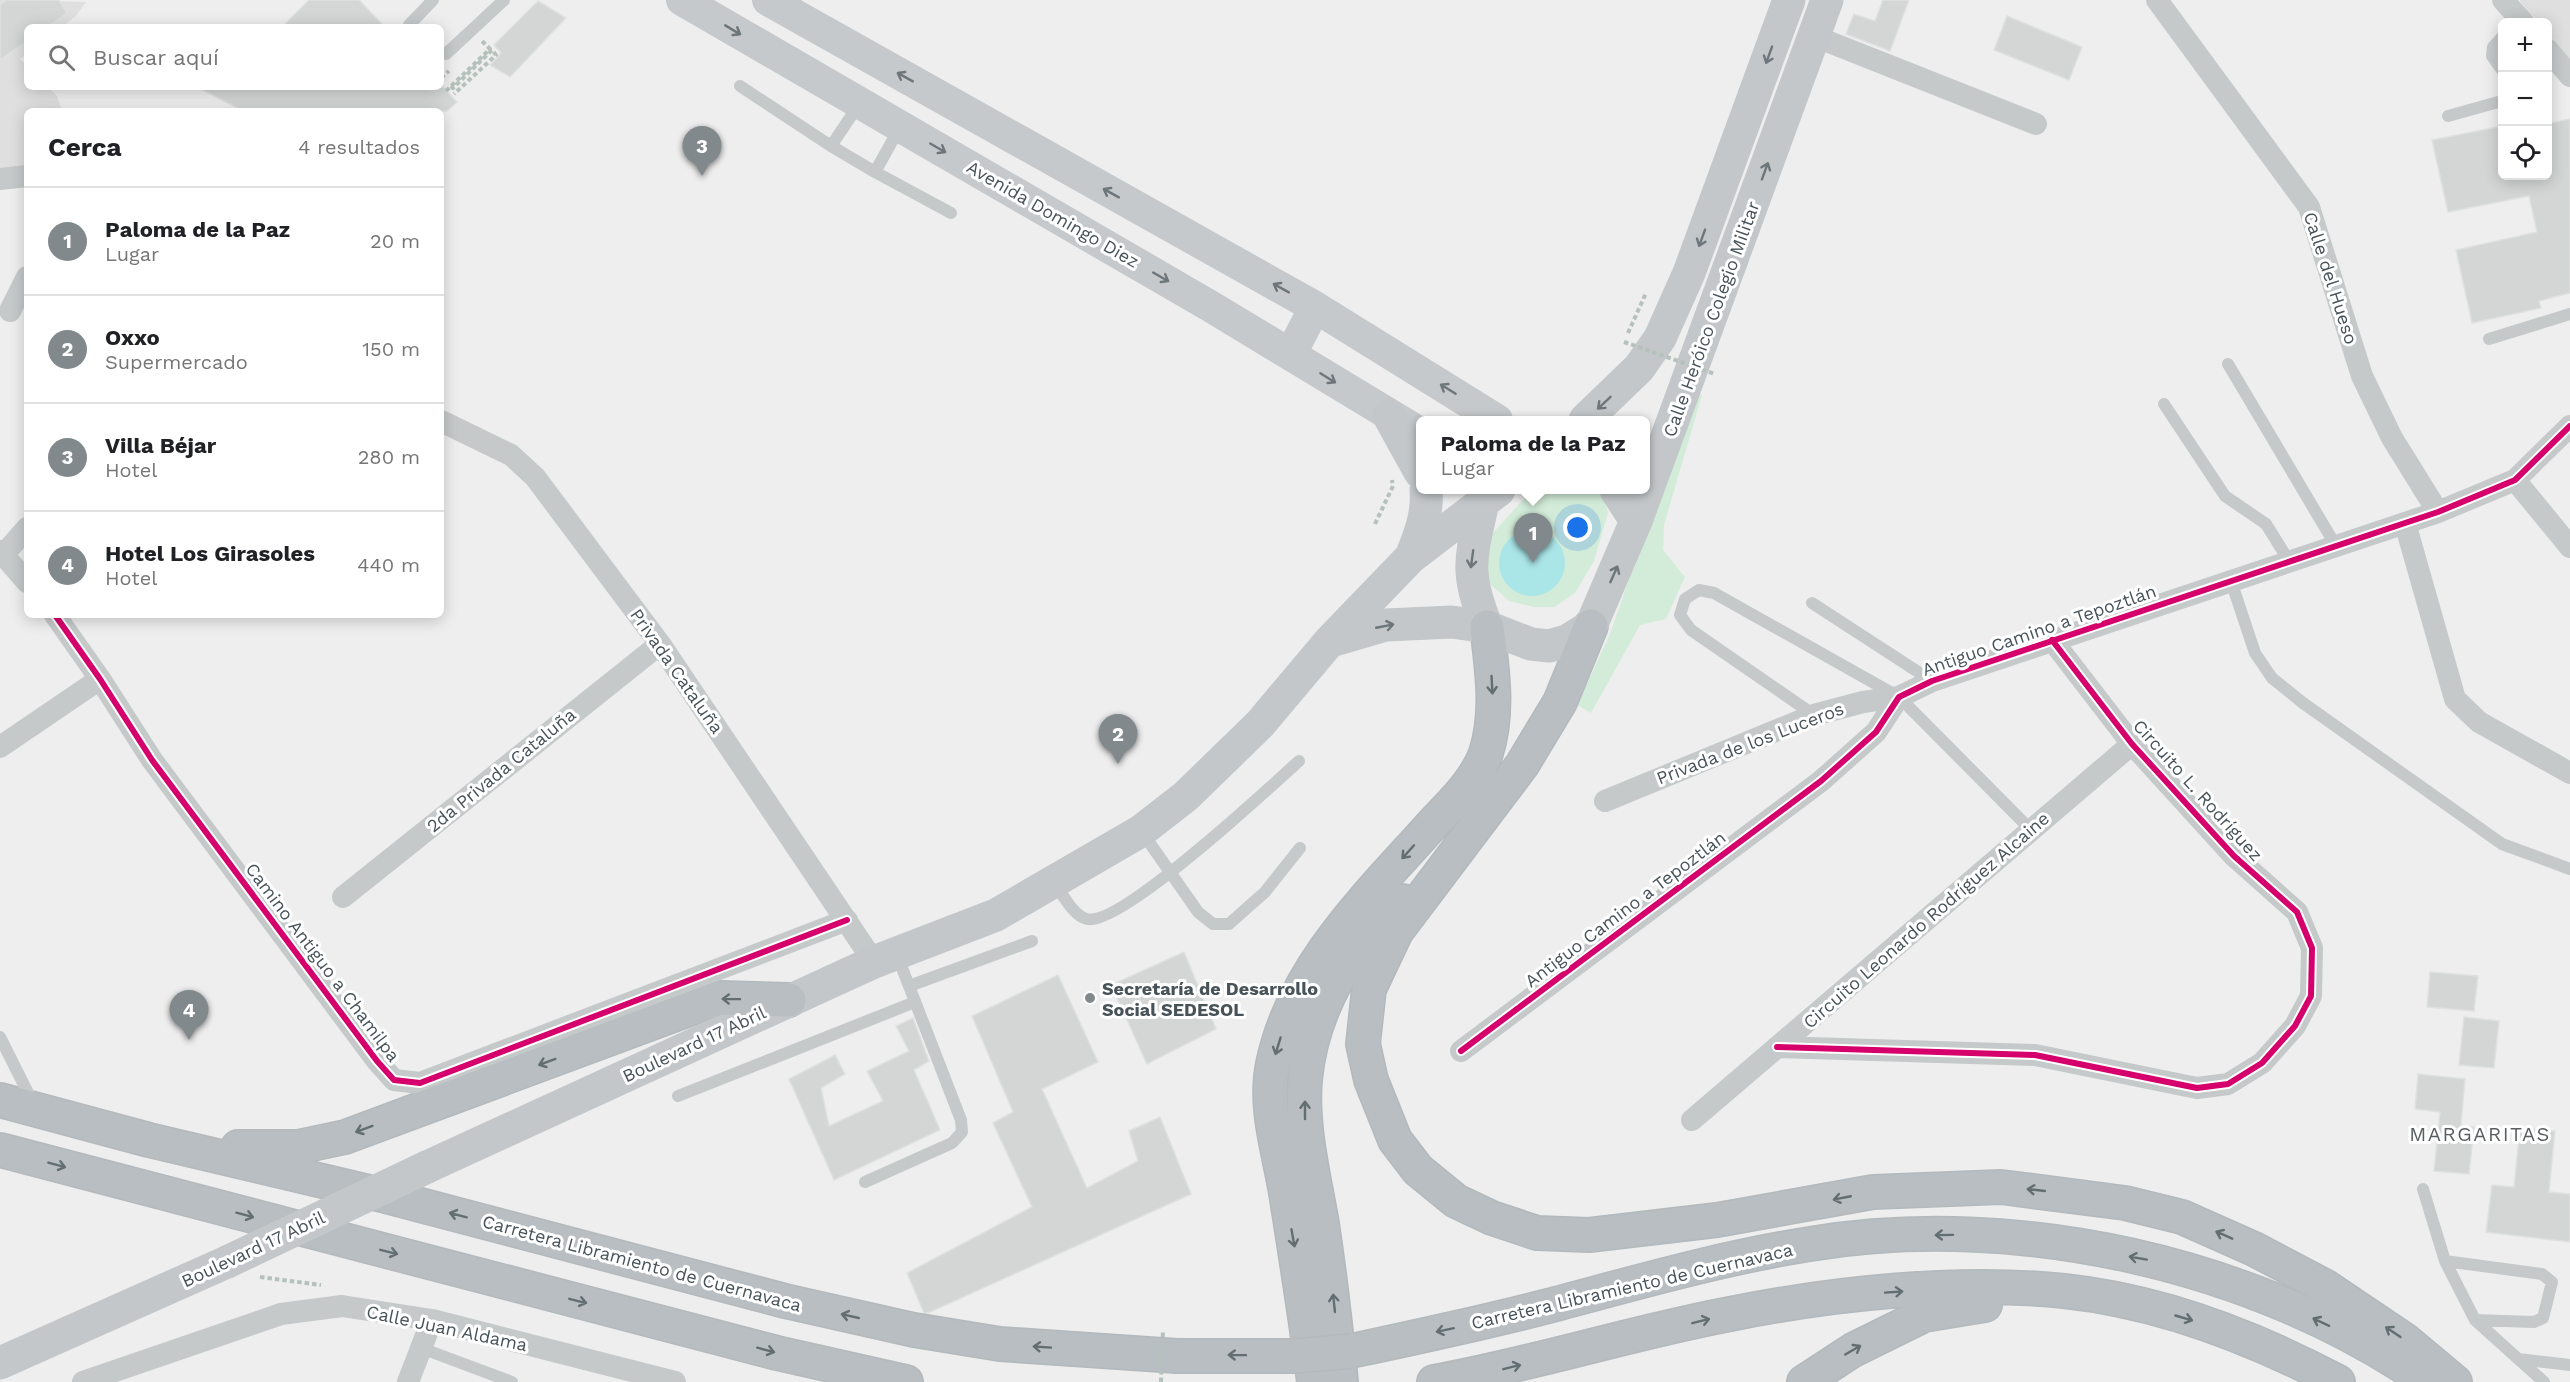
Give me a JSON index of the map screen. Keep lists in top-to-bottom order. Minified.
{"streets":{"highway":["Carretera Libramiento de Cuernavaca"],"main road":["Avenida Domingo Diez","Calle Heróico Colegio Militar","Boulevard 17 Abril"],"street":["Calle del Hueso","Antiguo Camino a Tepoztlán","Privada Cataluña","Privada de los Luceros","2da Privada Cataluña","Circuito L. Rodríguez","Circuito Leonardo Rodríguez Alcaine","Camino Antiguo a Chamilpa","Calle Juan Aldama"]},"crossings":[["Calle del Hueso","Antiguo Camino a Tepoztlán"],["Antiguo Camino a Tepoztlán","Privada de los Luceros"],["Antiguo Camino a Tepoztlán","Circuito L. Rodríguez"],["Privada Cataluña","2da Privada Cataluña"],["Privada Cataluña","Camino Antiguo a Chamilpa"],["Privada Cataluña","Boulevard 17 Abril"],["Circuito L. Rodríguez","Circuito Leonardo Rodríguez Alcaine"]],"districts":["MARGARITAS"],"places":["Secretaría de Desarrollo Social SEDESOL"],"page":{"map_buttons":["+","−"],"search":"Buscar aquí","heading":["Cerca","4 resultados"],"pins":["3","1","2","4"],"list":[{"mark":"1","name":"Paloma de la Paz","note":"Lugar","value":"20 m"},{"mark":"2","name":"Oxxo","note":"Supermercado","value":"150 m"},{"mark":"3","name":"Villa Béjar","note":"Hotel","value":"280 m"},{"mark":"4","name":"Hotel Los Girasoles","note":"Hotel","value":"440 m"}],"popup":["Paloma de la Paz","Lugar"]}}
